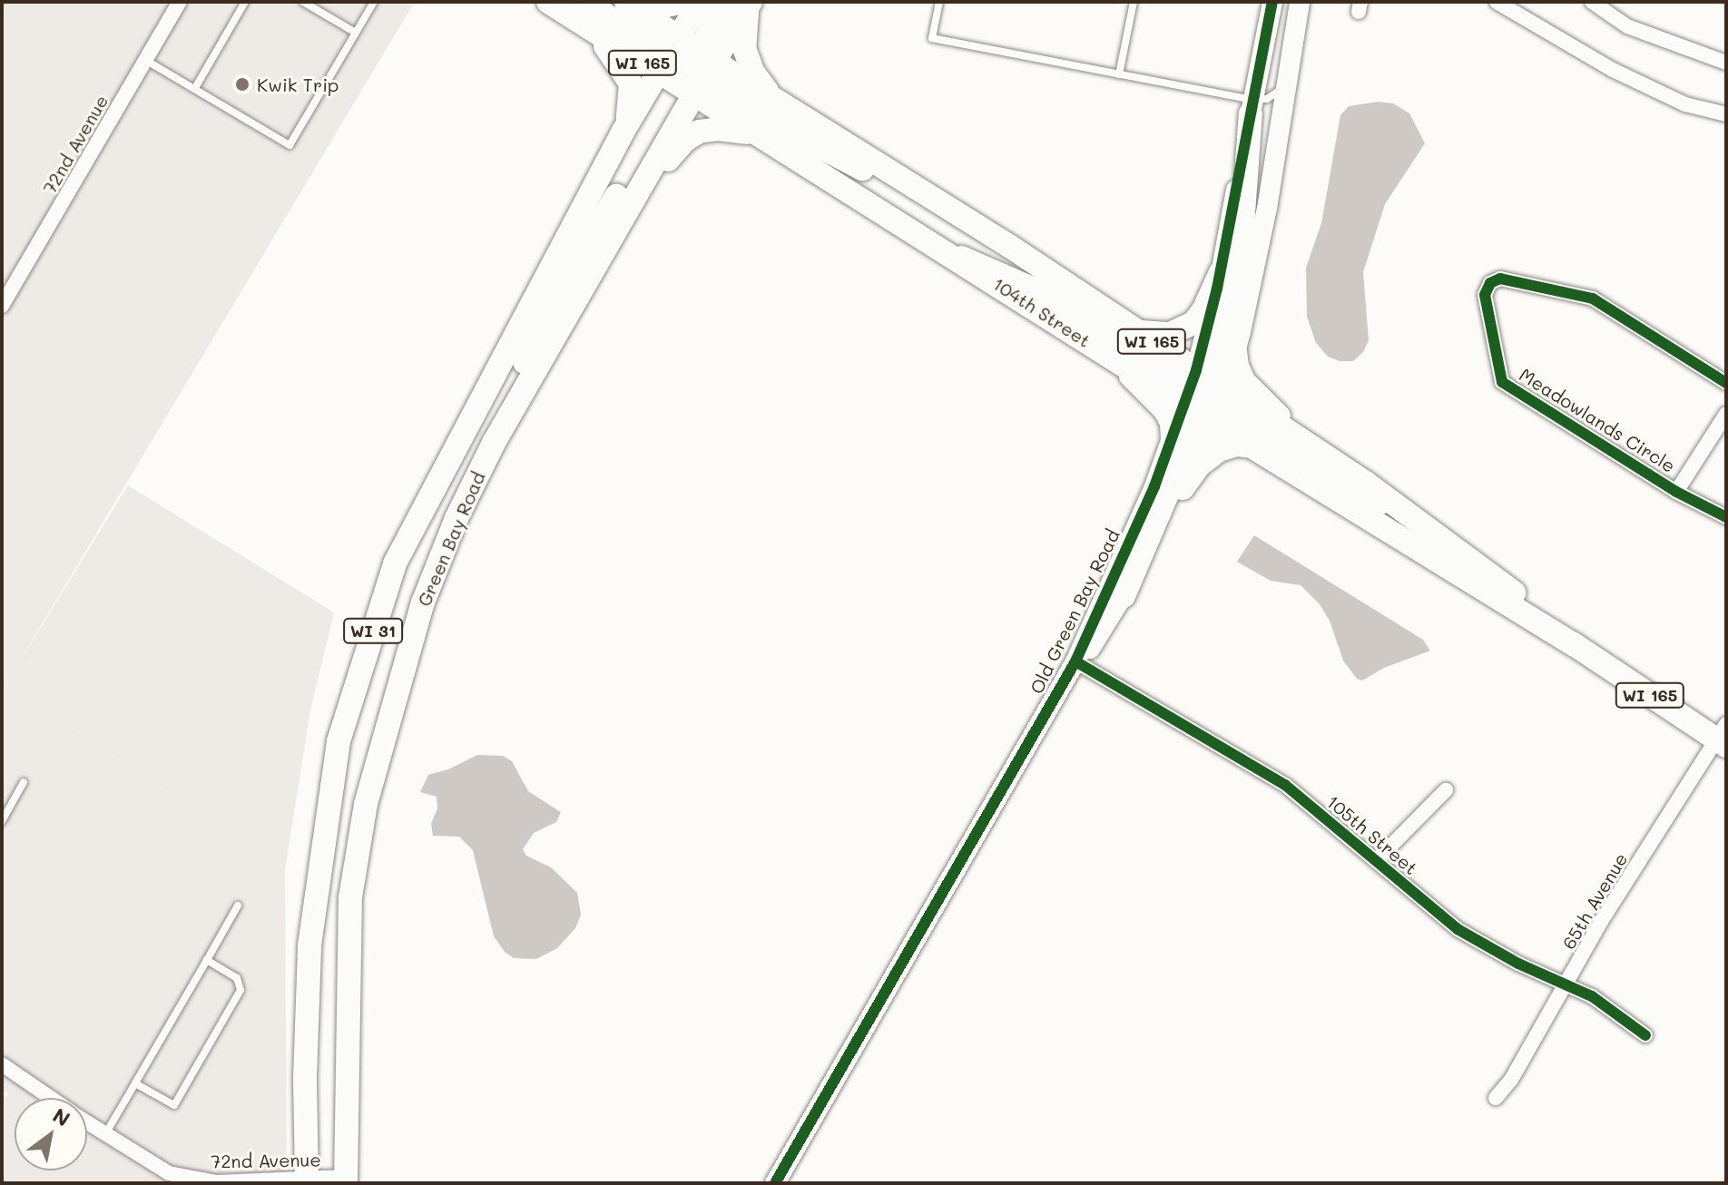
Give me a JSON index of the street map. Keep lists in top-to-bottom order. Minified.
{"streets":{"main road":["WI 165","104th Street","Green Bay Road","WI 31"],"street":["72nd Avenue","Meadowlands Circle","Old Green Bay Road","105th Street","65th Avenue"]},"crossings":[["72nd Avenue","Green Bay Road"],["104th Street","Green Bay Road"],["104th Street","Old Green Bay Road"],["104th Street","65th Avenue"],["Old Green Bay Road","105th Street"],["105th Street","65th Avenue"]],"places":["Kwik Trip"],"north":"top right"}
